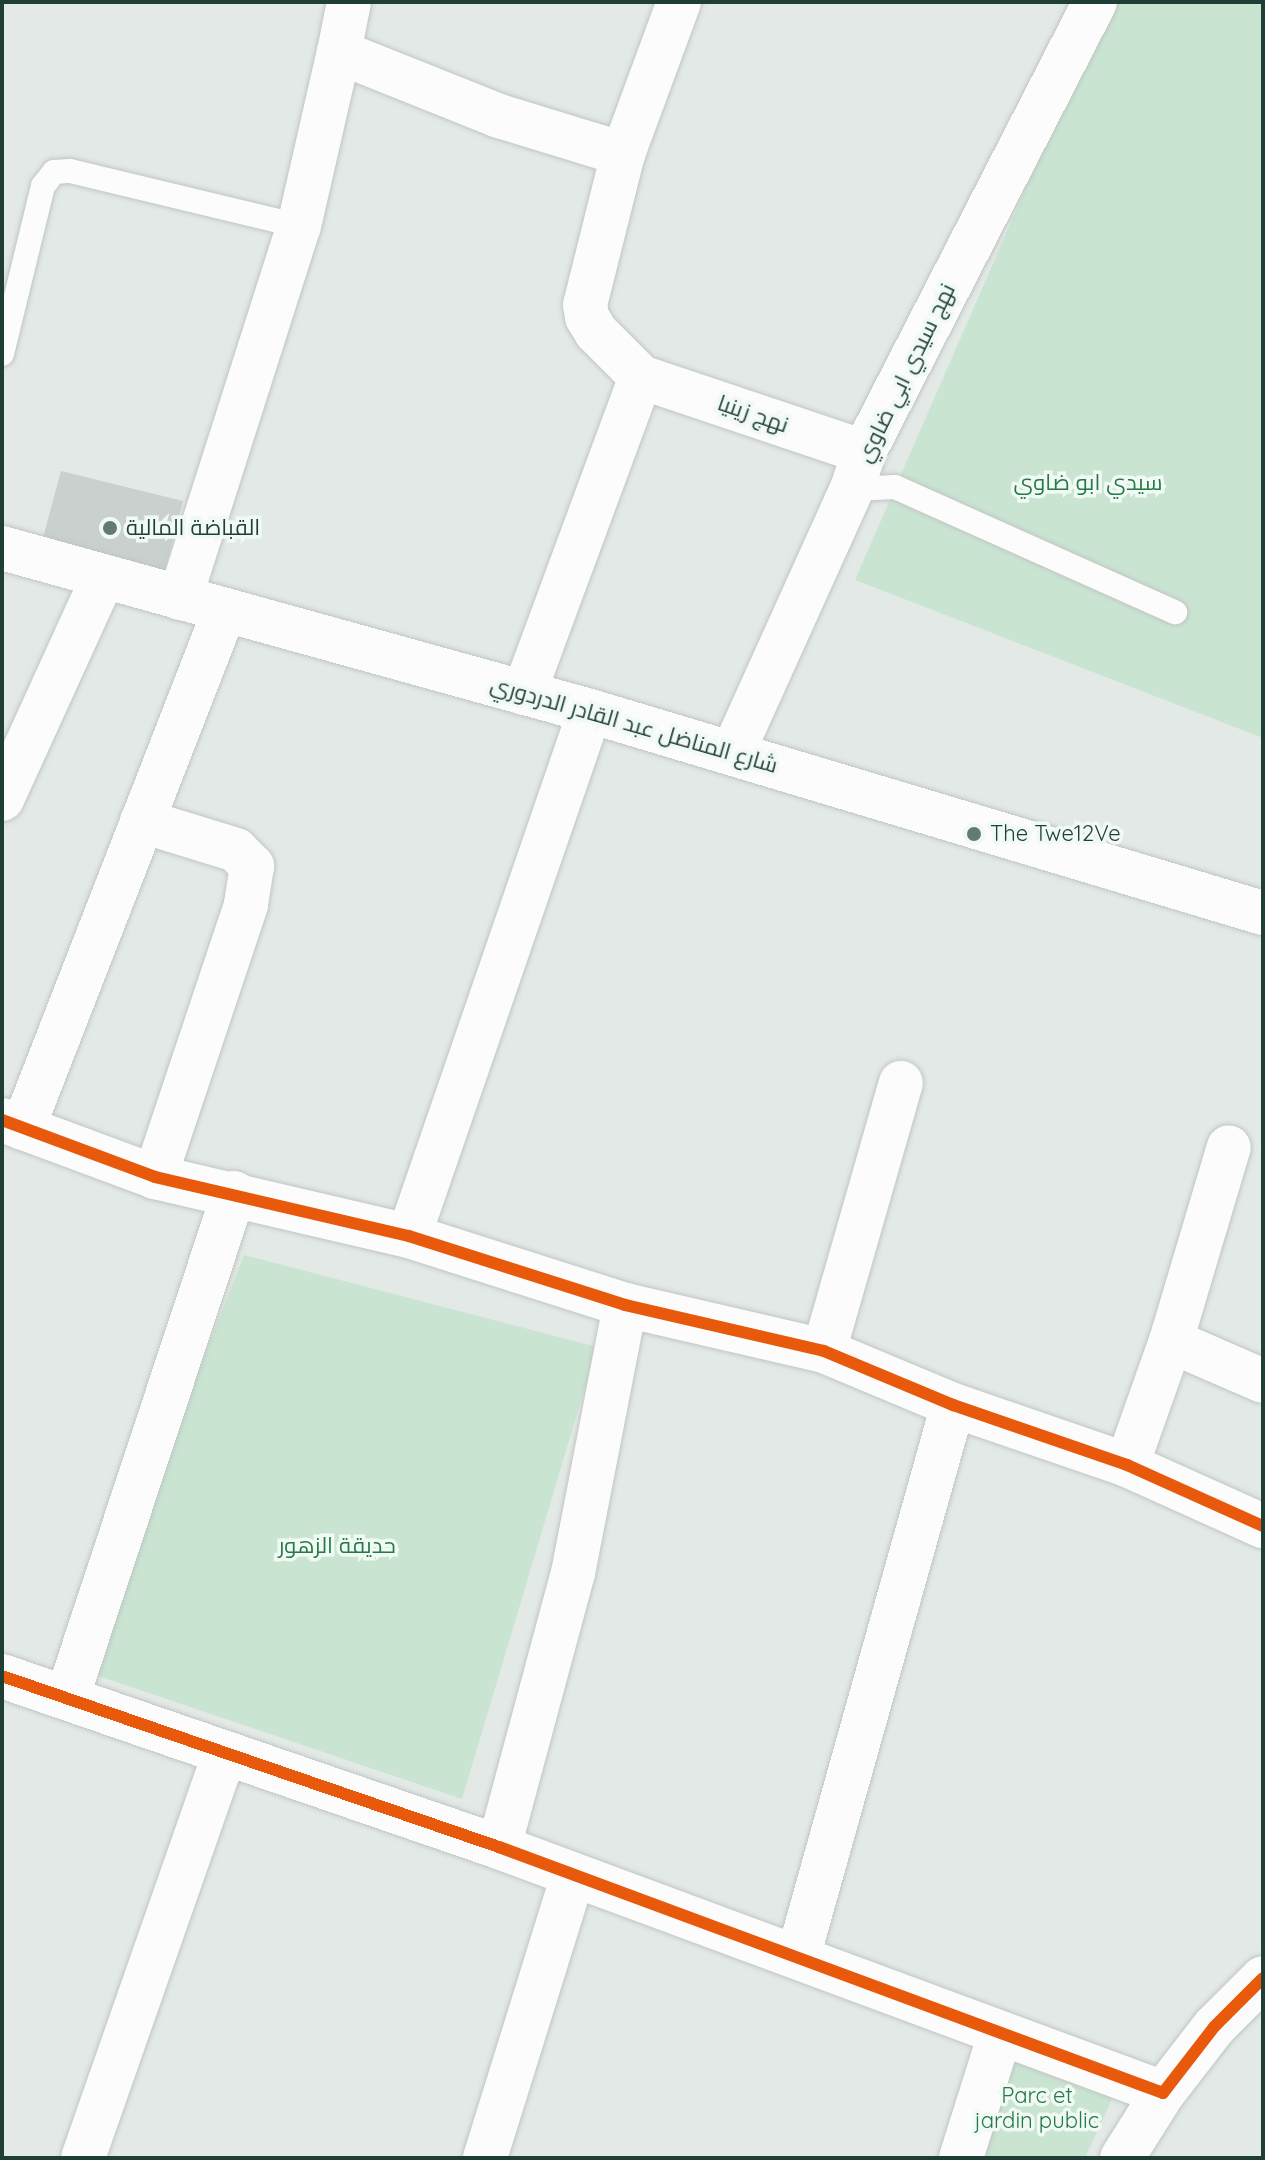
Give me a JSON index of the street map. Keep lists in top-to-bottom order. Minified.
{"streets":{"street":["نهج سيدي ابي ضاوي","نهج زينيا","شارع المناضل عبد القادر الدردوري"]},"crossings":[["نهج سيدي ابي ضاوي","نهج زينيا"],["نهج سيدي ابي ضاوي","شارع المناضل عبد القادر الدردوري"]],"parks":["سيدي ابو ضاوي","حديقة الزهور","Parc et jardin public"],"places":["القباضة المالية","The Twe12Ve"]}
